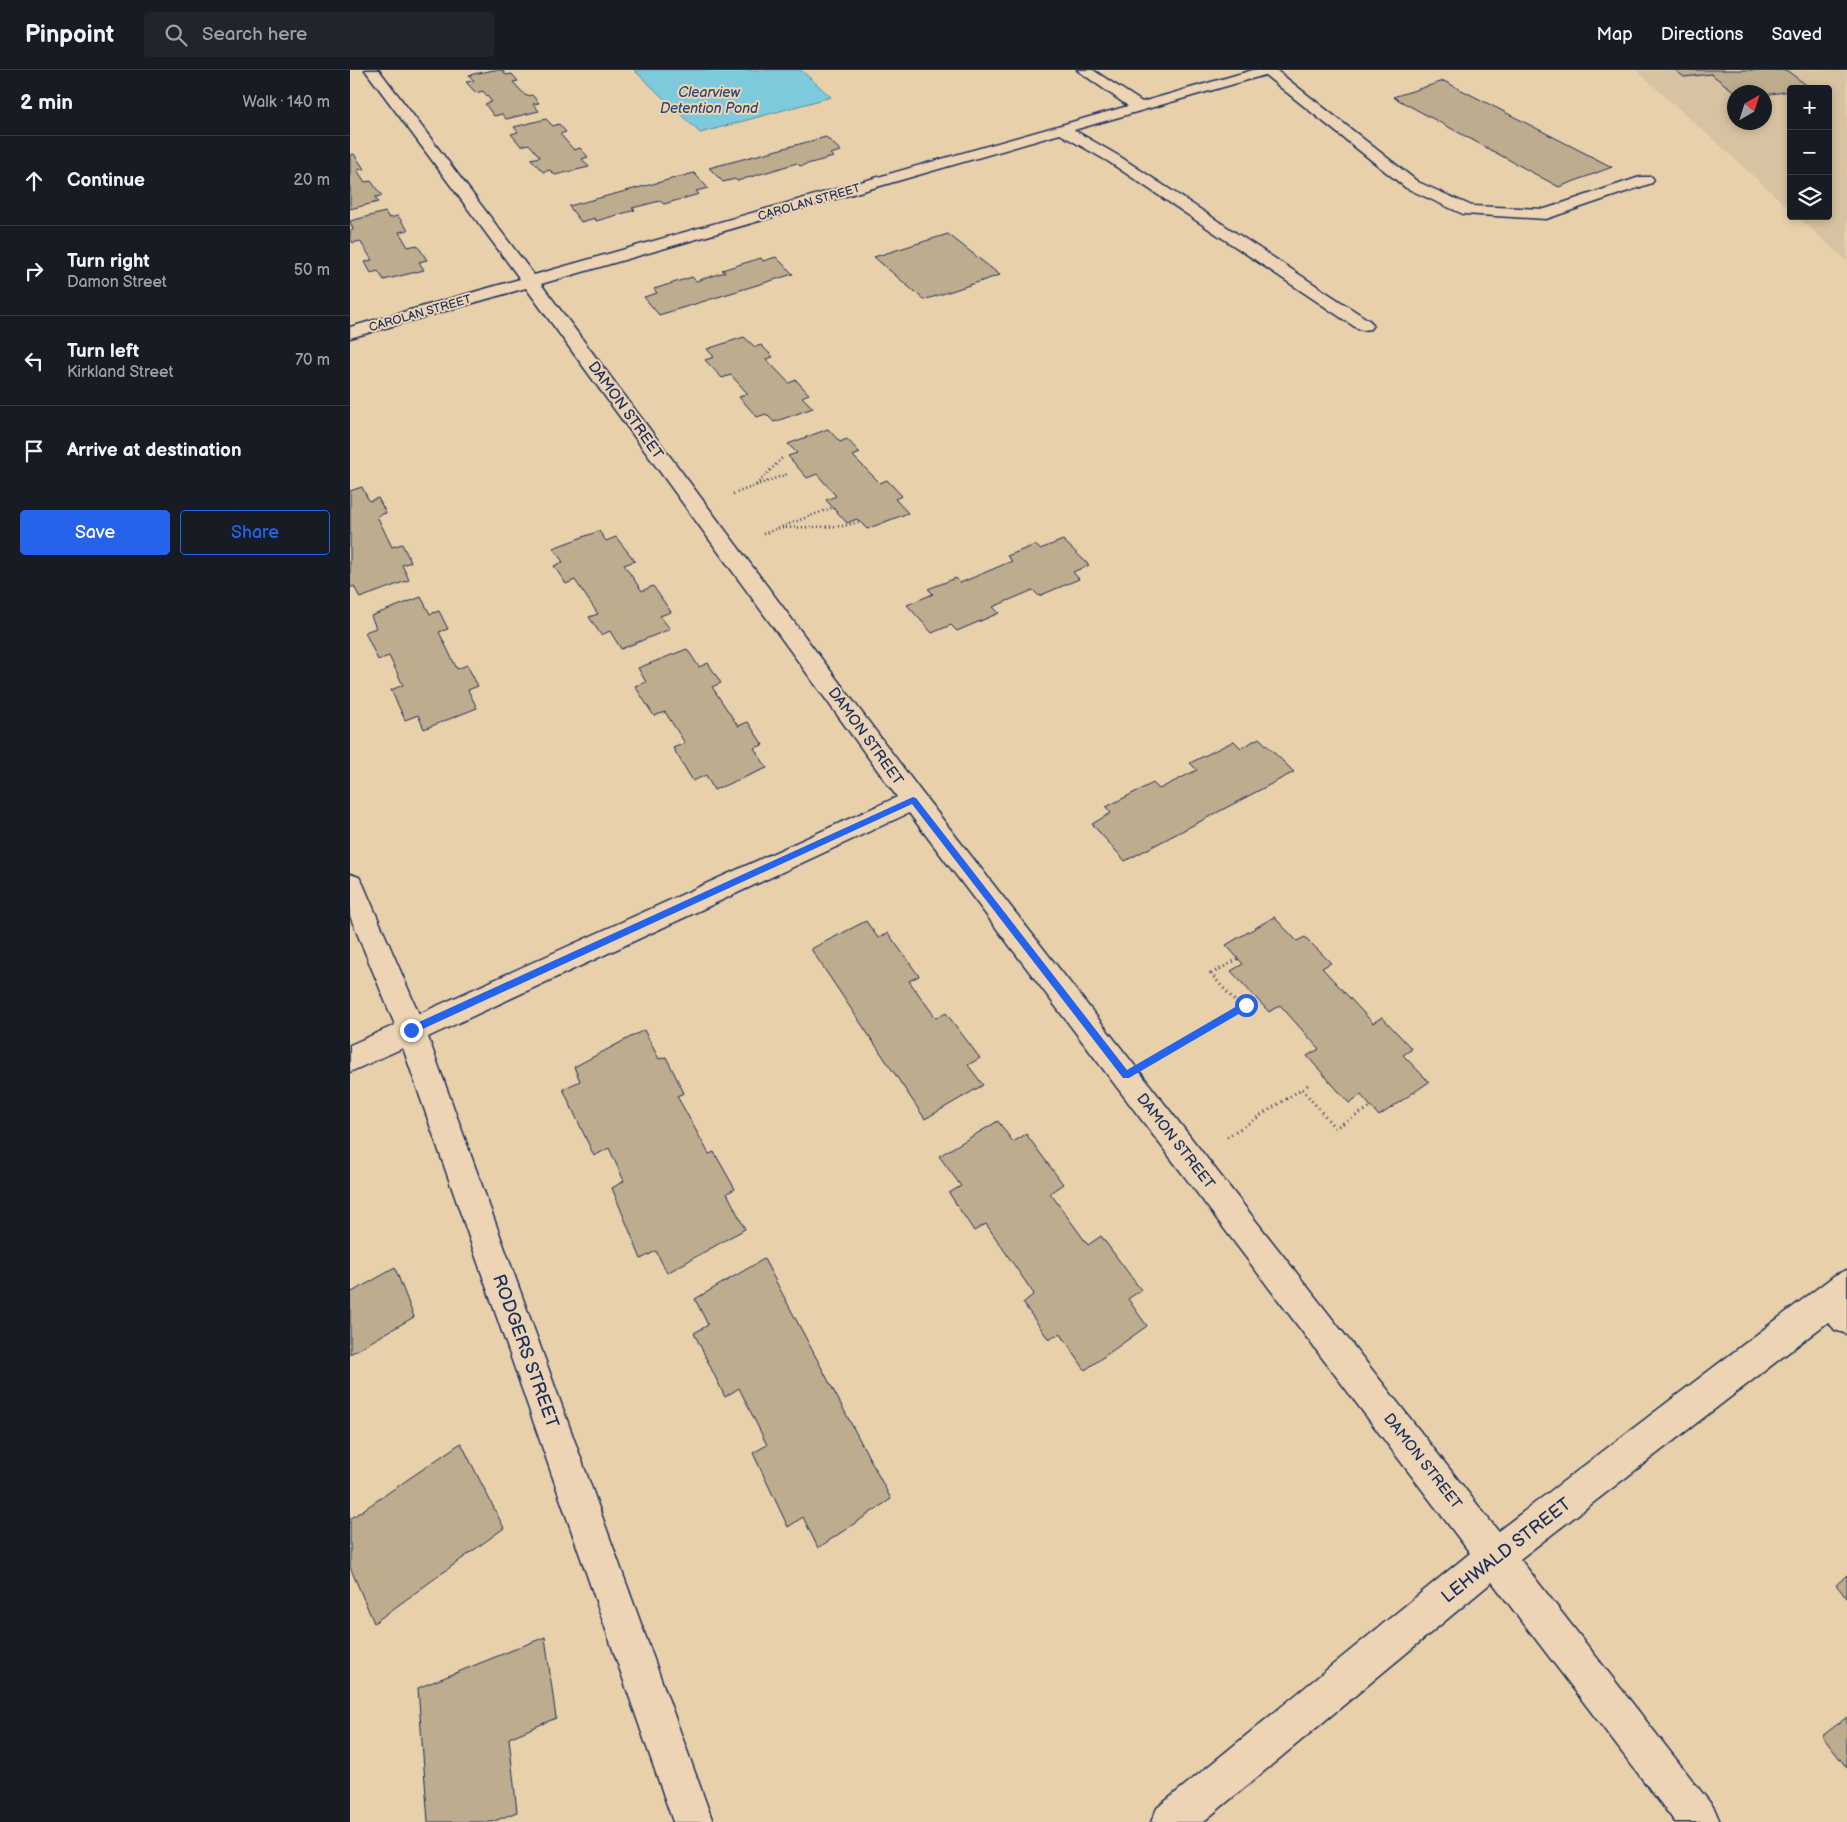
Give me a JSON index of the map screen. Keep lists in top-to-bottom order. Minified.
{"streets":{"street":["CAROLAN STREET","DAMON STREET","RODGERS STREET","LEHWALD STREET"]},"crossings":[["CAROLAN STREET","DAMON STREET"],["DAMON STREET","LEHWALD STREET"]],"water":["Clearview Detention Pond"],"north":"top right","page":{"header":"Pinpoint","search":"Search here","nav":["Map","Directions","Saved"],"heading":["2 min","Walk · 140 m"],"map_buttons":["+","−"],"list":[["Continue","20 m"],["Turn right","Damon Street","50 m"],["Turn left","Kirkland Street","70 m"],"Arrive at destination"],"buttons":["Save","Share"]}}
